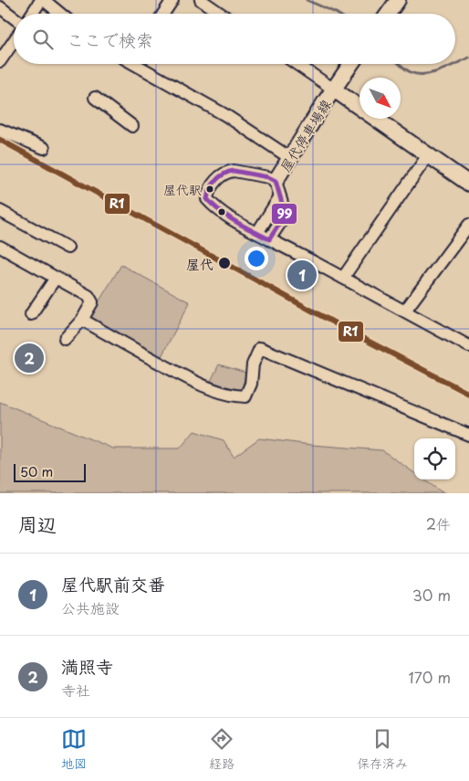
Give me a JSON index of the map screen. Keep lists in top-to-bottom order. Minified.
{"streets":{"main road":["屋代停車場線"]},"places":["屋代駅","屋代"],"lines":["transit line R1","transit line 99"],"scale_bar":"50 m","north":"bottom right","page":{"search":"ここで検索","pins":["1","2"],"scale":"50 m","heading":["周辺","2件"],"list":[{"mark":"1","name":"屋代駅前交番","note":"公共施設","value":"30 m"},{"mark":"2","name":"満照寺","note":"寺社","value":"170 m"}],"nav":["地図","経路","保存済み"]}}
